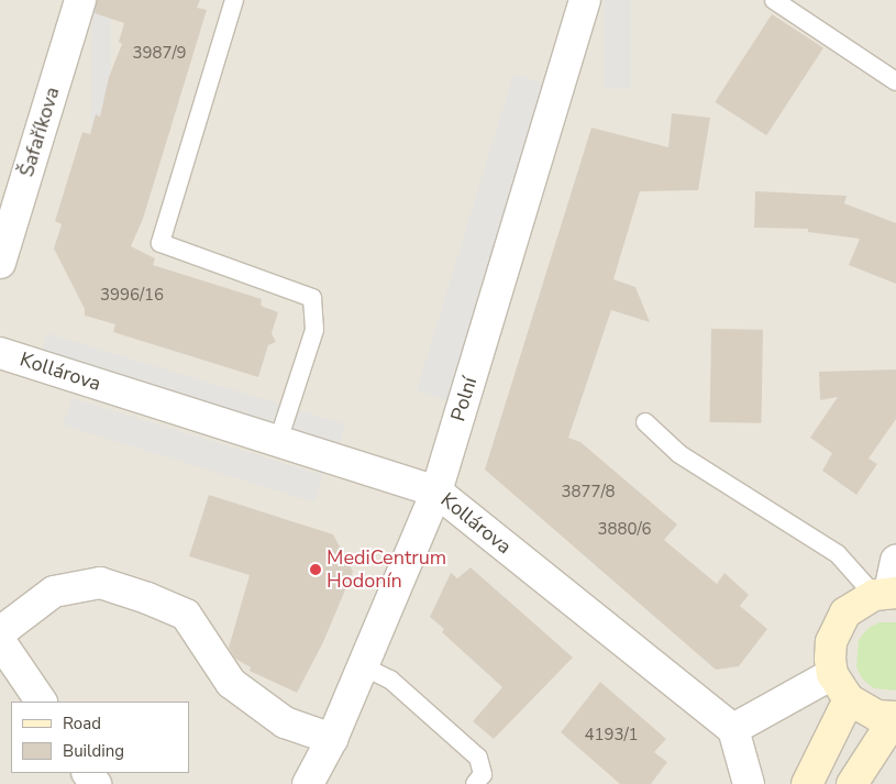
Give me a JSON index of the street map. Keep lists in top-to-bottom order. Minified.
{"streets":{"street":["Šafaříkova","Kollárova","Polní"]},"crossings":[["Kollárova","Polní"]],"places":["MediCentrum Hodonín"],"house_numbers":["3987/9","3996/16","3877/8","3880/6","4193/1"],"legend":["Road","Building"]}
